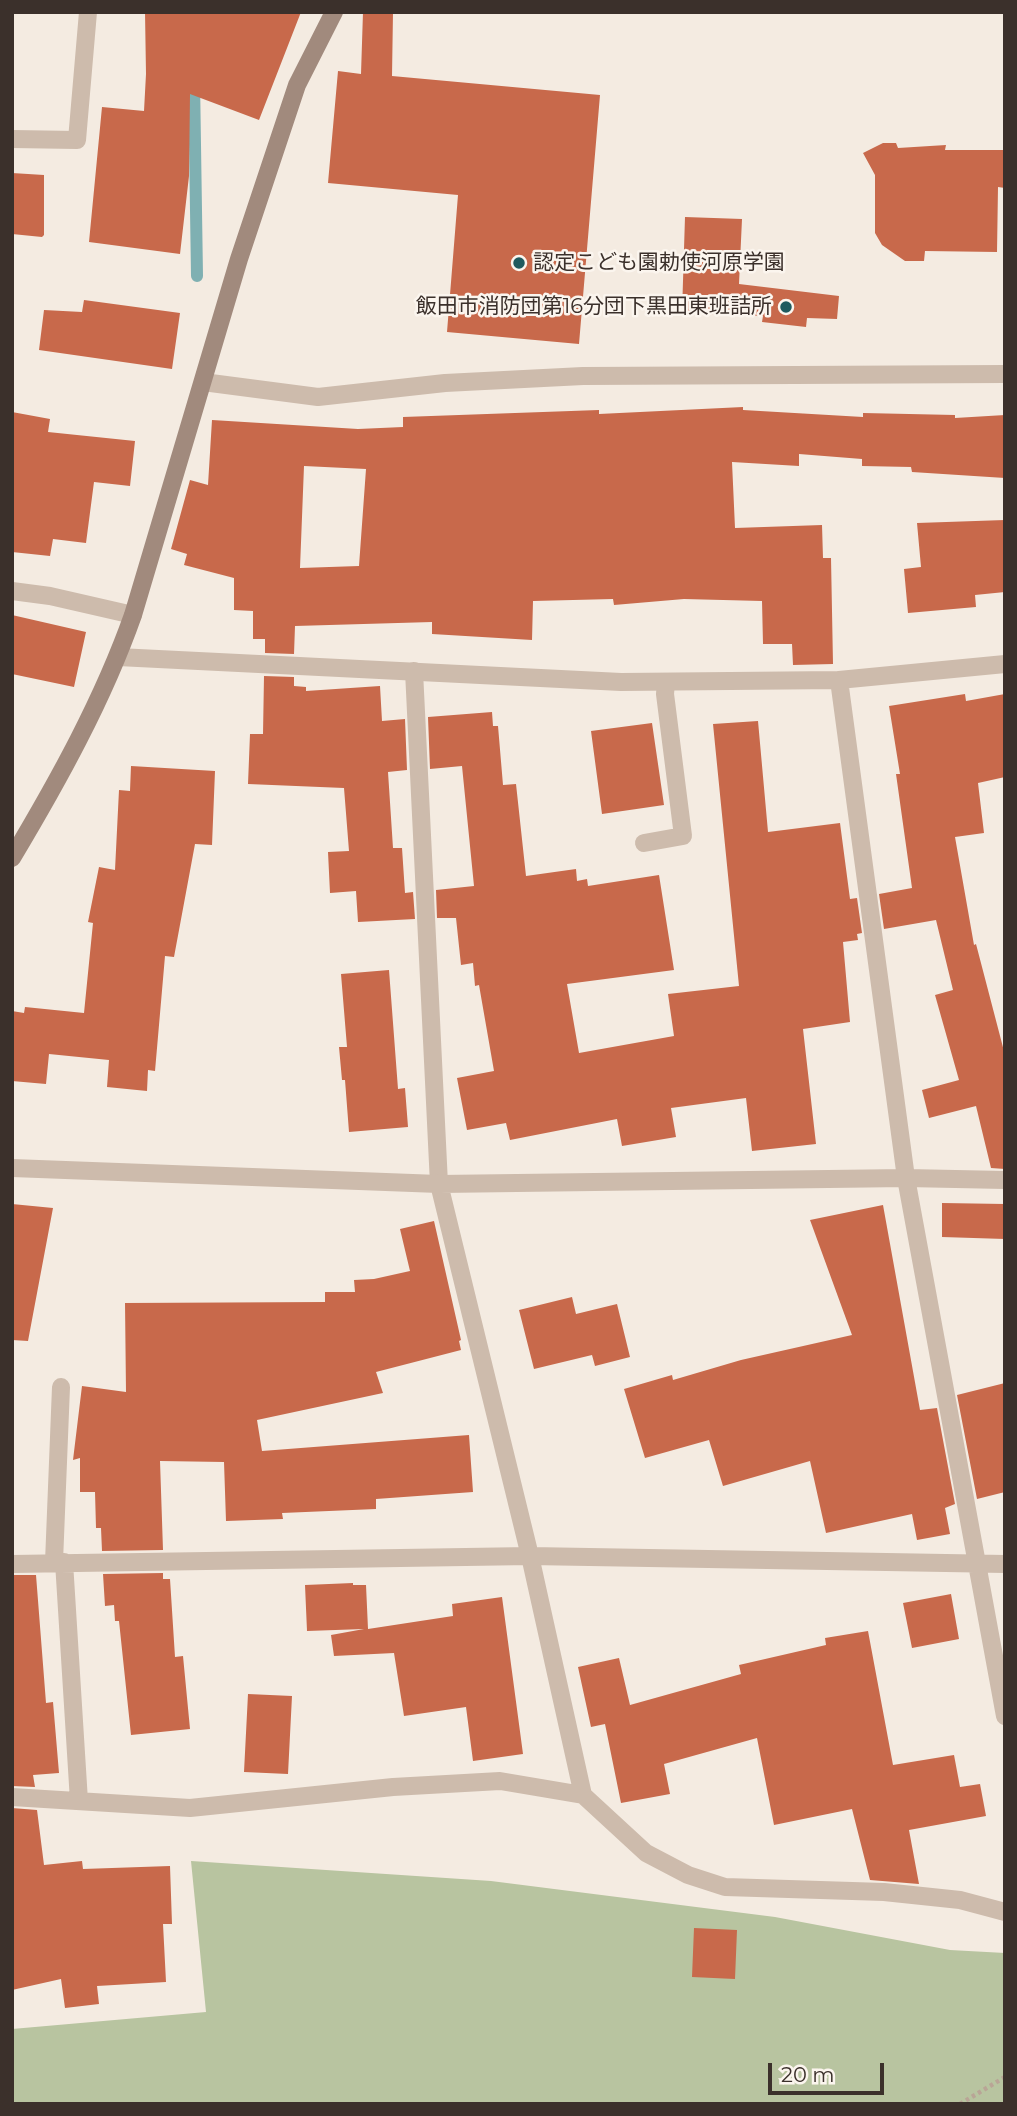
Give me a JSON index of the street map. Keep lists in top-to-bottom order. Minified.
{"places":["認定こども園勅使河原学園","飯田市消防団第16分団下黒田東班詰所"],"scale_bar":"20 m"}
